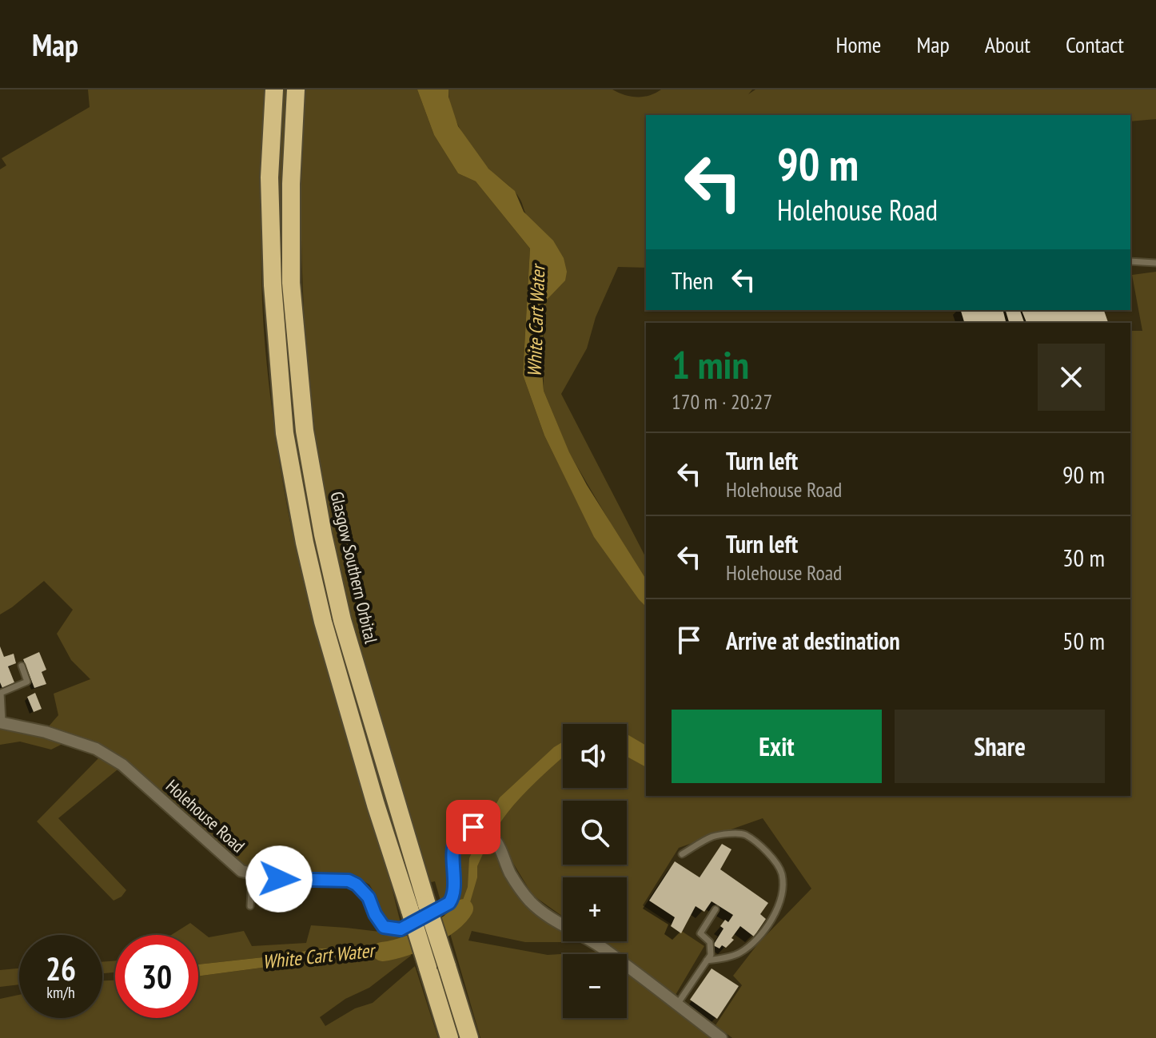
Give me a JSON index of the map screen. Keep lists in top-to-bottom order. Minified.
{"streets":{"highway":["Glasgow Southern Orbital"],"street":["Holehouse Road"]},"water":["White Cart Water"],"page":{"header":"Map","nav":["Home","Map","About","Contact"],"turn":["90 m","Holehouse Road"],"then":"Then","heading":["1 min","170 m · 20:27"],"list":[{"name":"Turn left","note":"Holehouse Road","value":"90 m"},{"name":"Turn left","note":"Holehouse Road","value":"30 m"},{"name":"Arrive at destination","value":"50 m"}],"buttons":["Exit","Share"],"map_buttons":["+","−"],"speed":"26 km/h","limit":"30"}}
